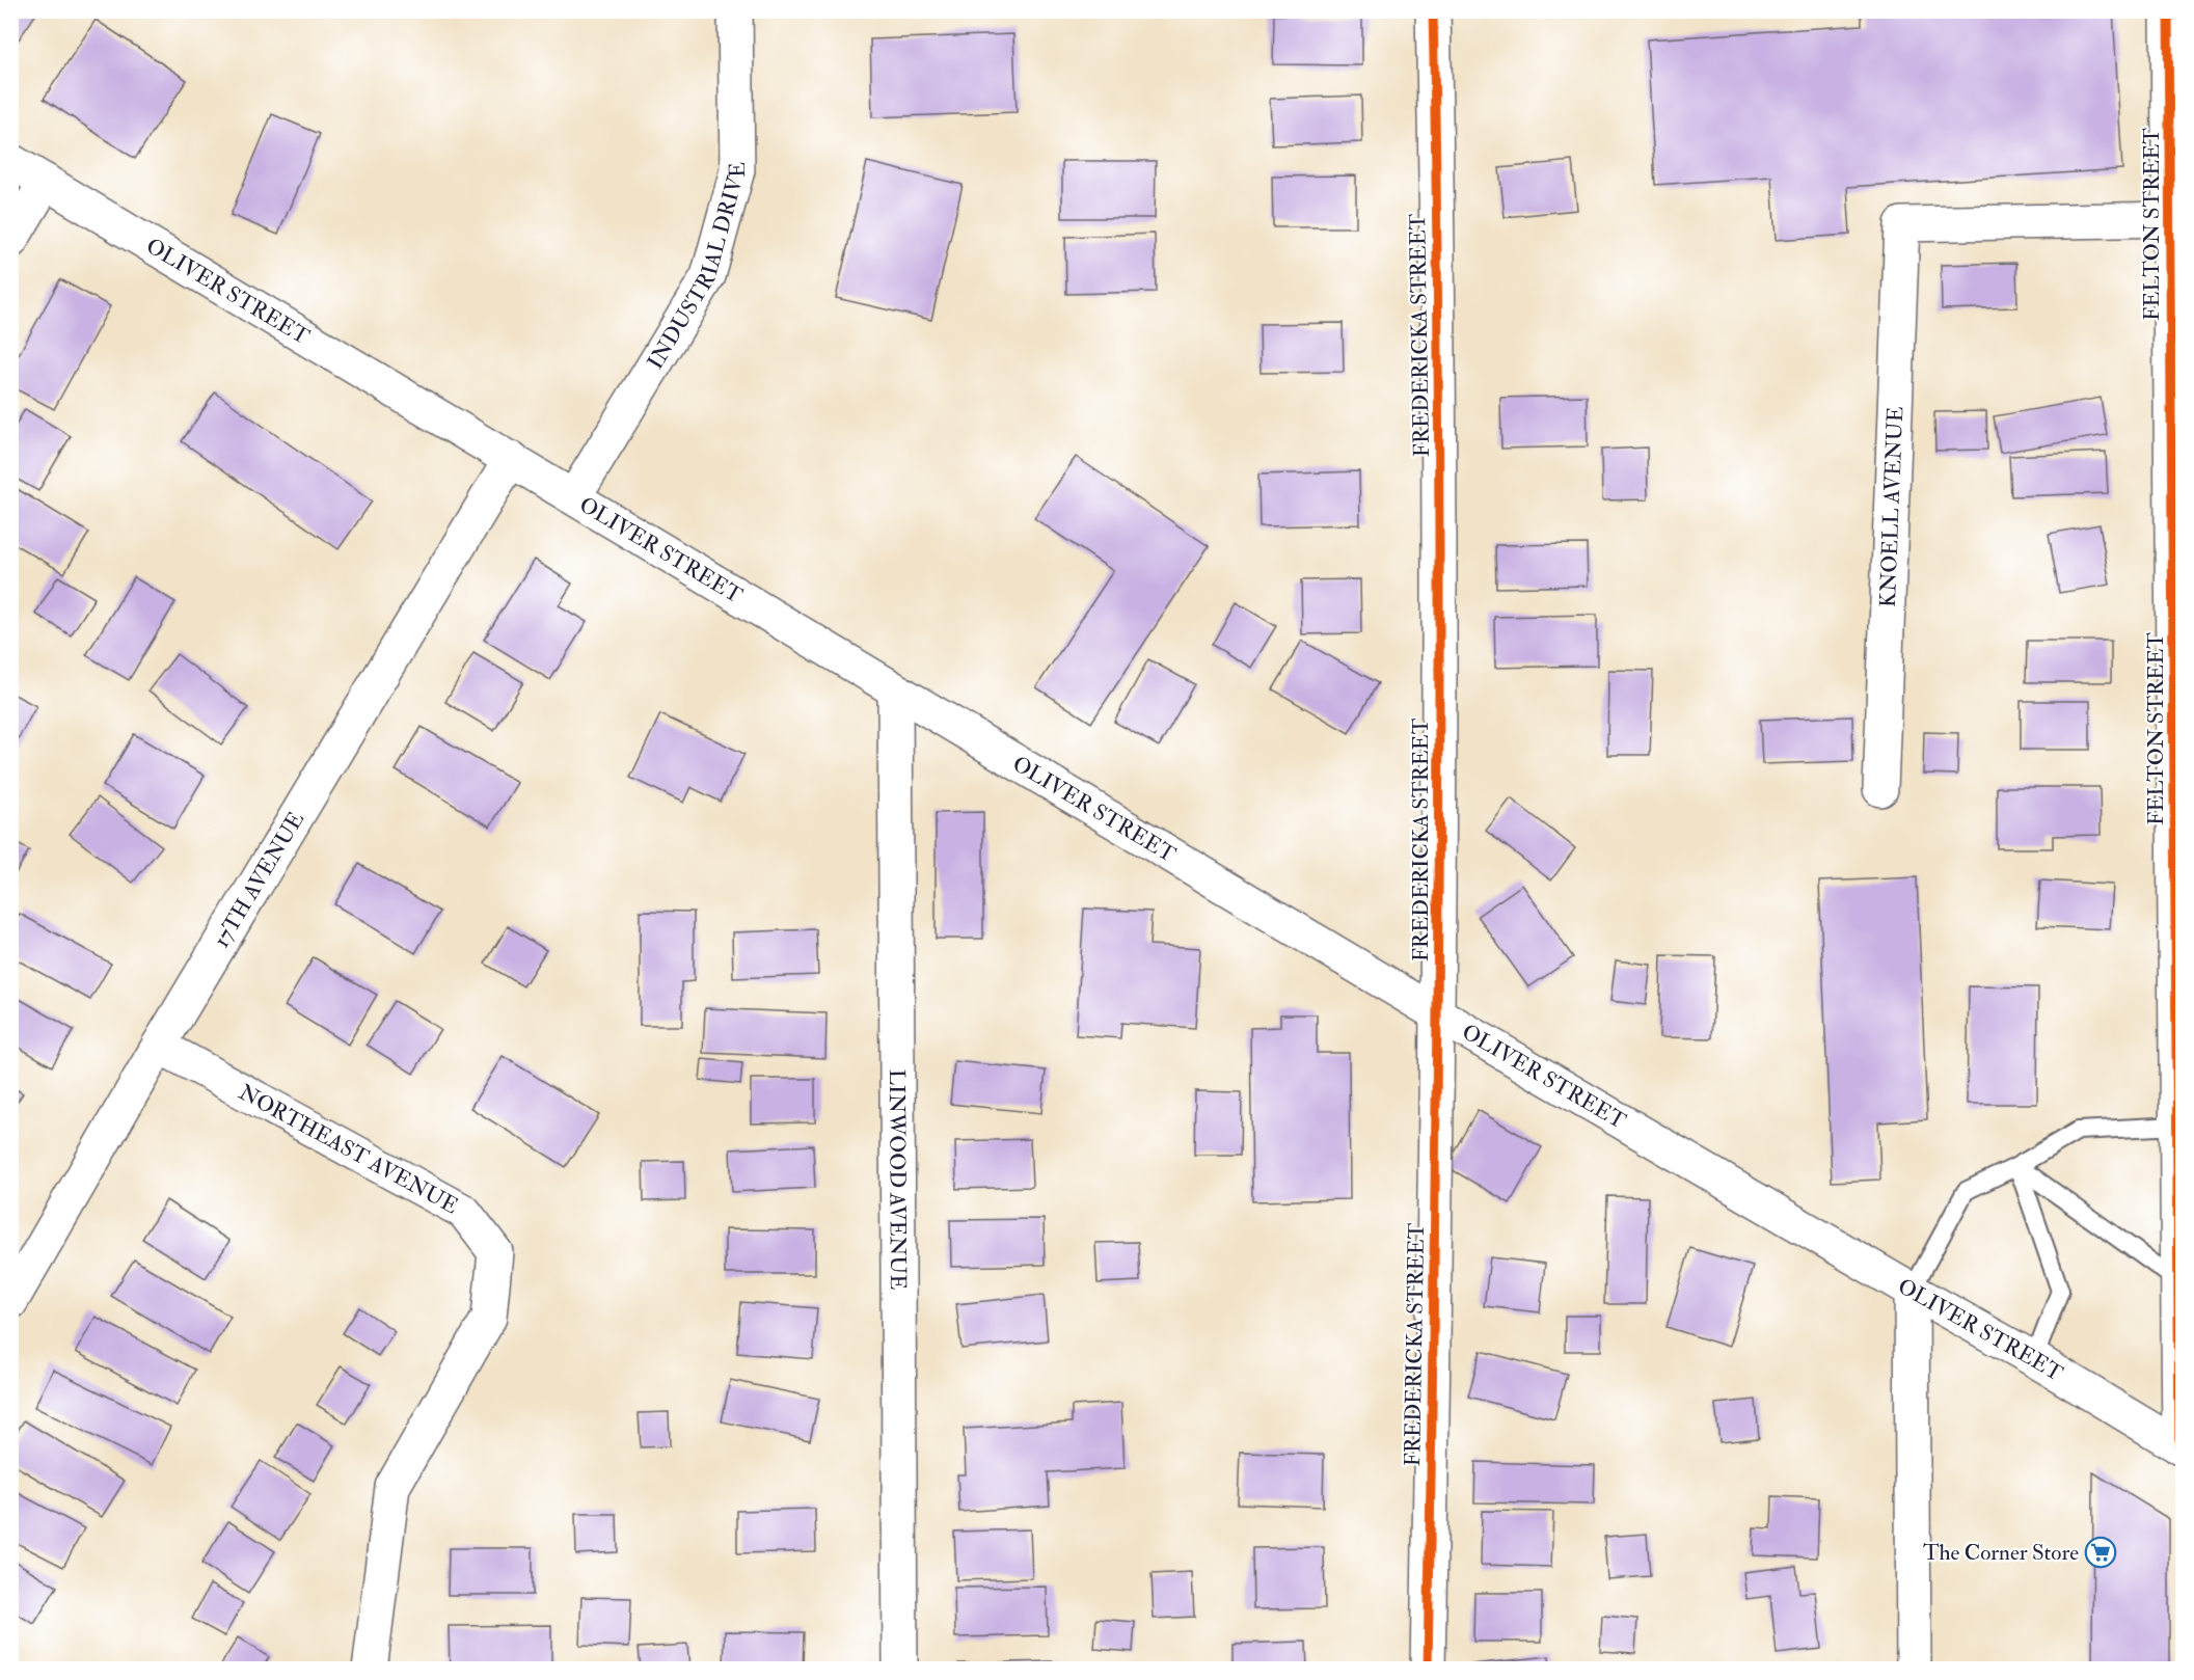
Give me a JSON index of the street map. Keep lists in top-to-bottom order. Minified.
{"streets":{"street":["FELTON STREET","INDUSTRIAL DRIVE","OLIVER STREET","FREDERICKA STREET","KNOELL AVENUE","17TH AVENUE","NORTHEAST AVENUE","LINWOOD AVENUE"]},"crossings":[["FELTON STREET","OLIVER STREET"],["FELTON STREET","KNOELL AVENUE"],["INDUSTRIAL DRIVE","OLIVER STREET"],["OLIVER STREET","FREDERICKA STREET"],["OLIVER STREET","17TH AVENUE"],["OLIVER STREET","LINWOOD AVENUE"],["17TH AVENUE","NORTHEAST AVENUE"]],"places":{"supermarket":["The Corner Store"]}}
